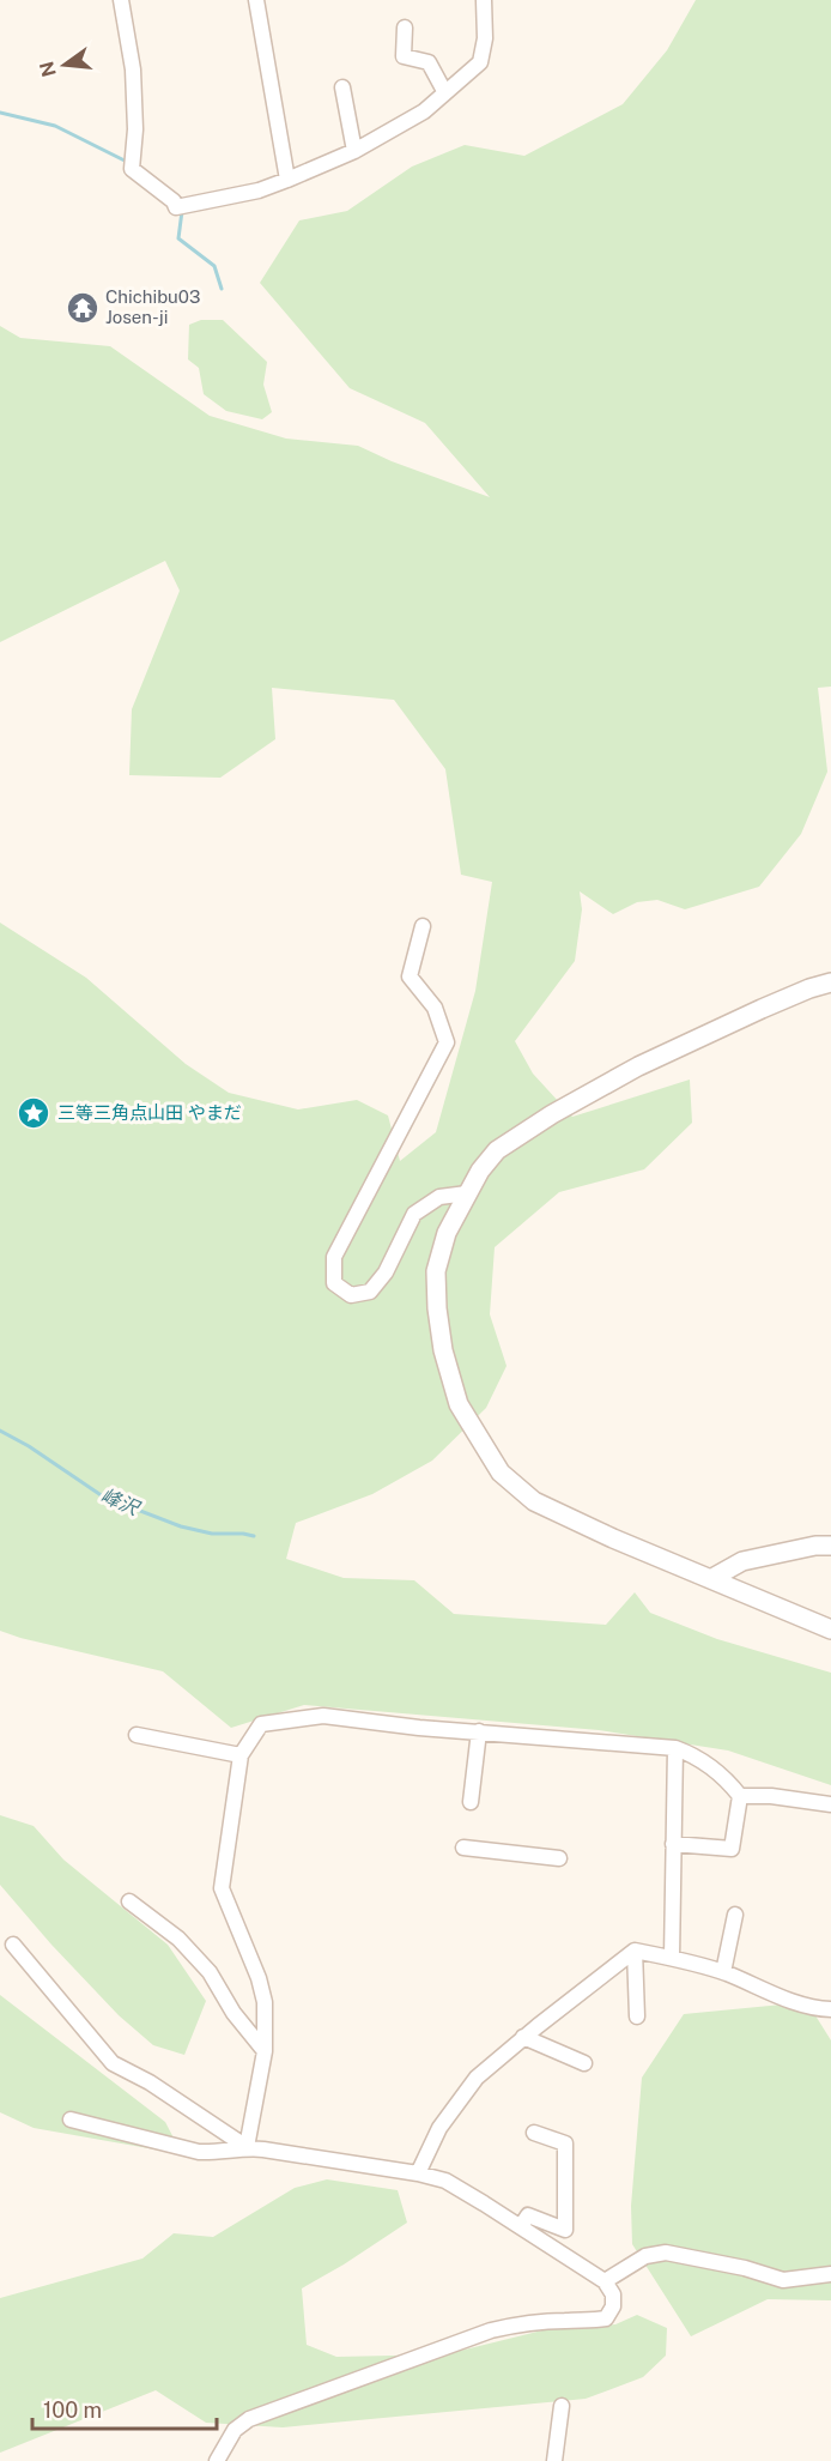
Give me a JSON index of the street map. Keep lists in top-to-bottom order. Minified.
{"water":["峰沢"],"places":{"temple":["Chichibu03 Josen-ji"],"place":["三等三角点山田 やまだ"]},"scale_bar":"100 m","north":"left"}
